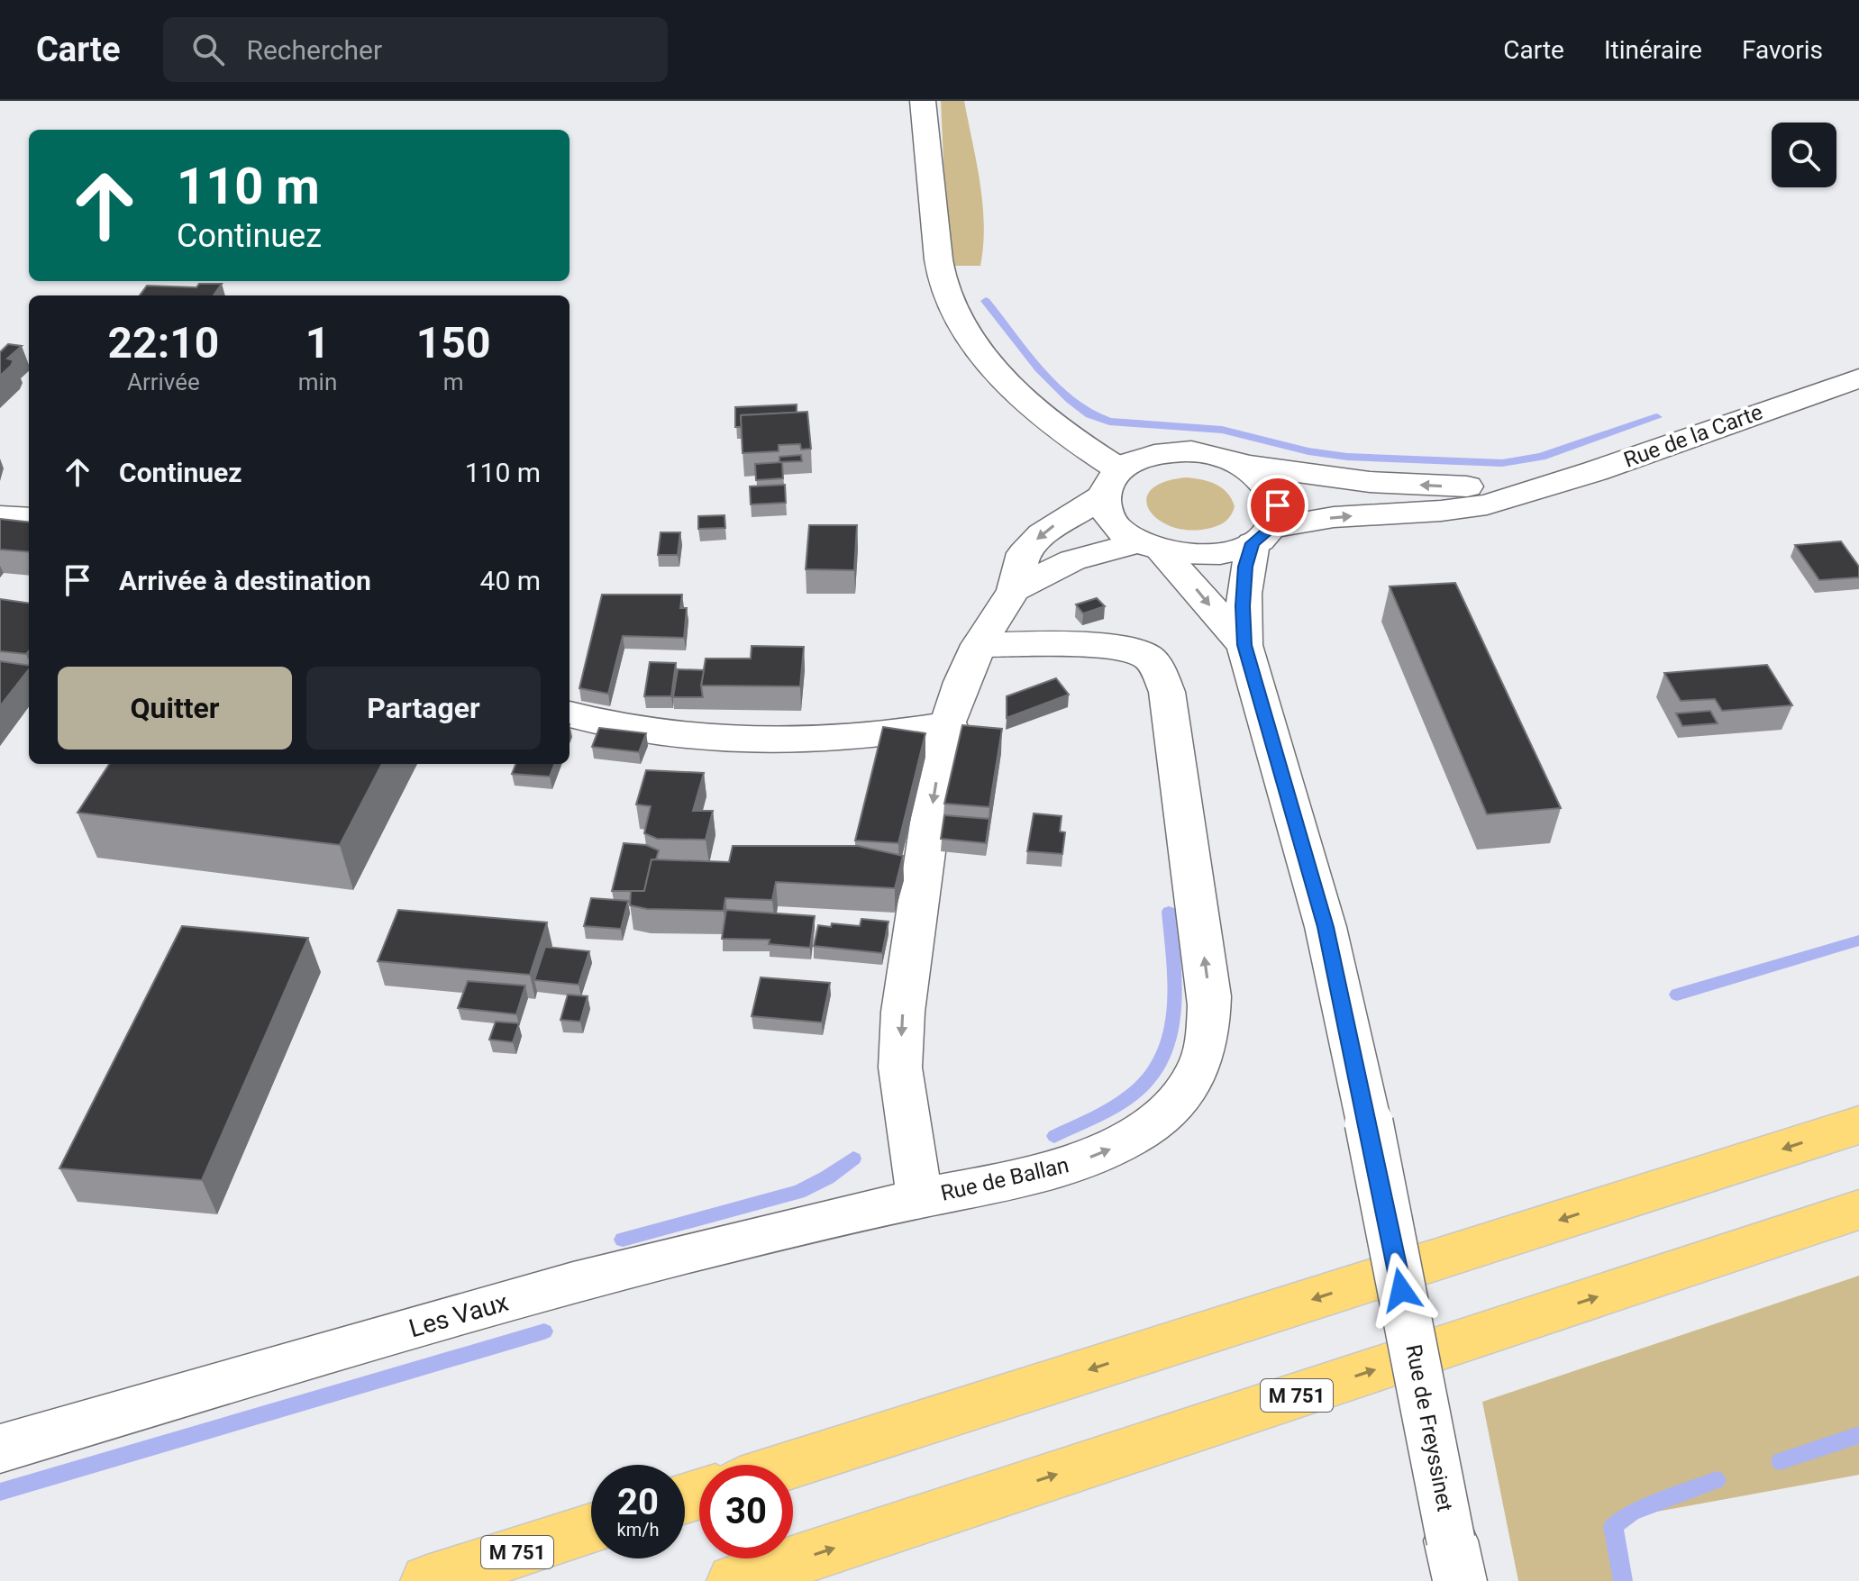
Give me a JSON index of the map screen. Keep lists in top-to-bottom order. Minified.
{"streets":{"highway":["M 751"],"street":["Rue de la Carte","Rue de Ballan","Les Vaux","Rue de Freyssinet"]},"crossings":[["Rue de Ballan","Les Vaux"]],"page":{"header":"Carte","search":"Rechercher","nav":["Carte","Itinéraire","Favoris"],"turn":["110 m","Continuez"],"eta":["22:10","Arrivée","1","min","150","m"],"list":[{"name":"Continuez","value":"110 m"},{"name":"Arrivée à destination","value":"40 m"}],"buttons":["Quitter","Partager"],"speed":"20 km/h","limit":"30"}}
